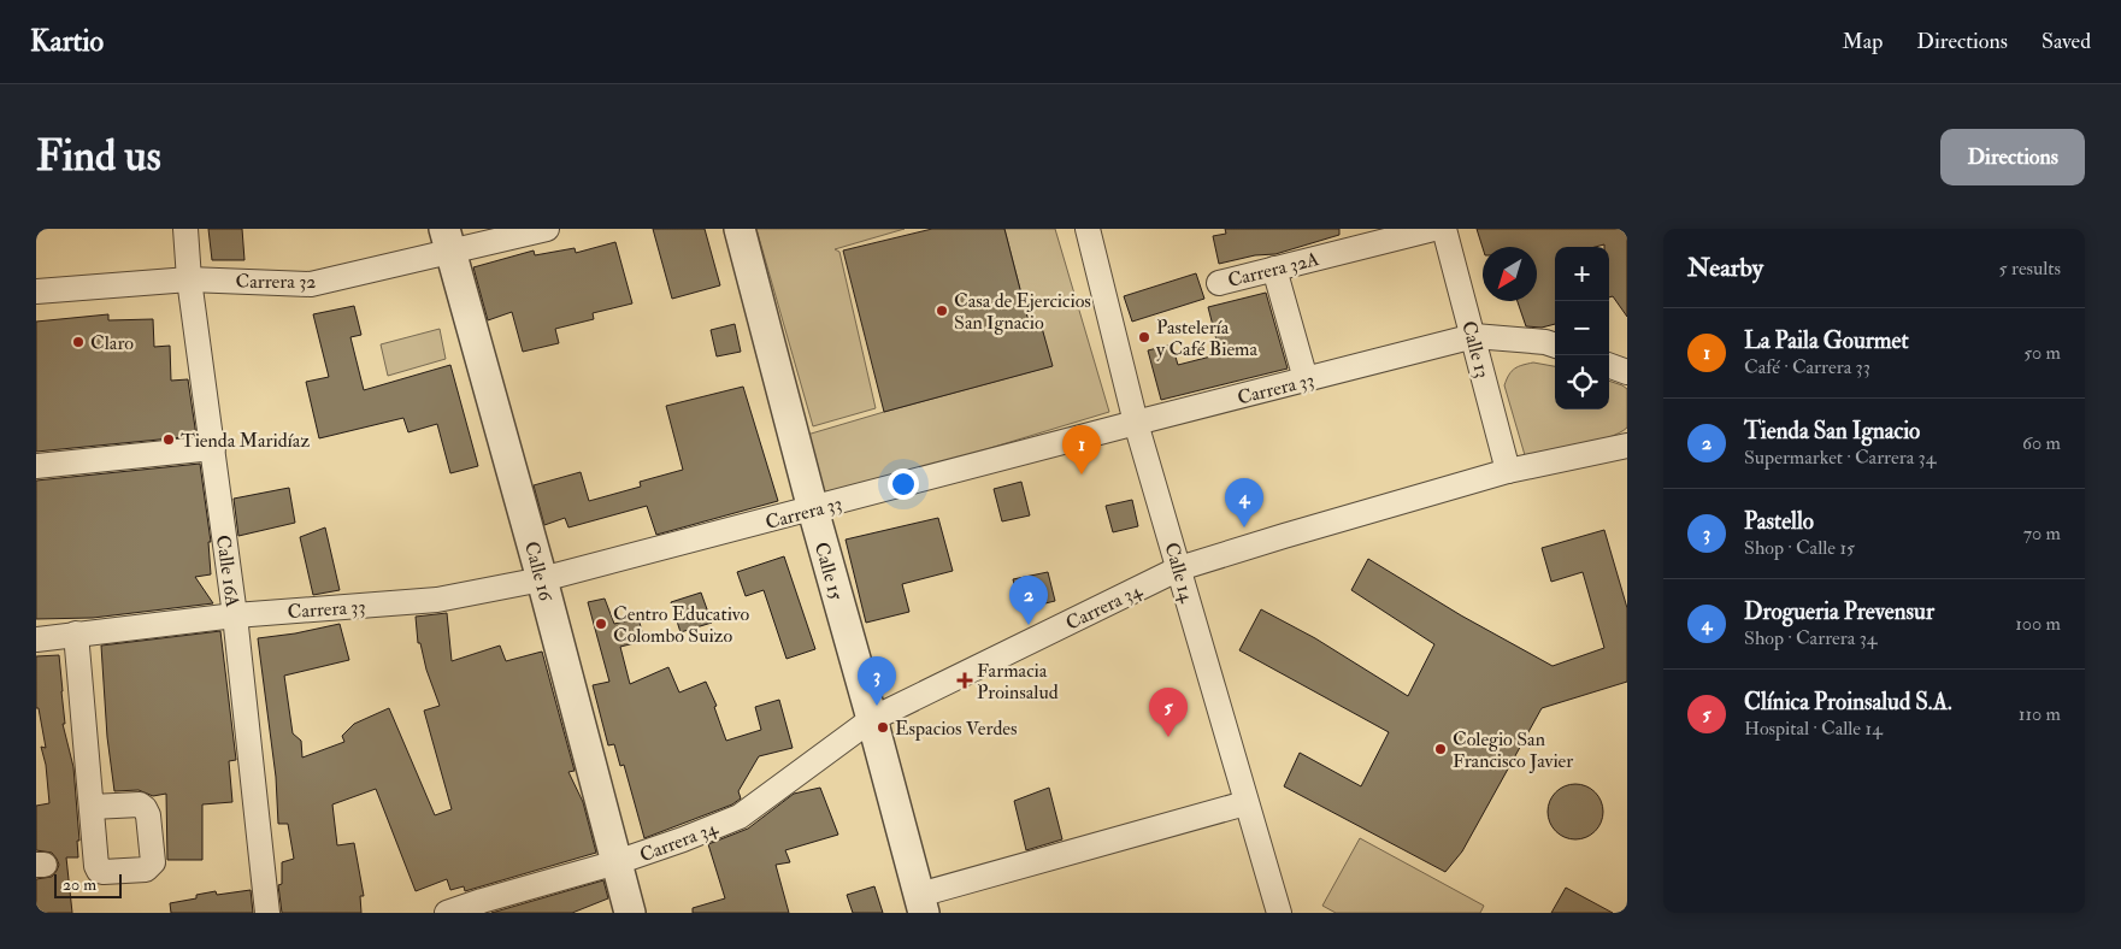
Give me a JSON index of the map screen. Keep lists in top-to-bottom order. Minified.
{"streets":{"street":["Carrera 32A","Carrera 32","Calle 13","Carrera 33","Calle 16A","Calle 16","Calle 15","Calle 14","Carrera 34"]},"crossings":[["Carrera 32","Calle 16A"],["Carrera 32","Calle 16"],["Calle 13","Carrera 33"],["Calle 13","Carrera 34"],["Carrera 33","Calle 16A"],["Carrera 33","Calle 16"],["Carrera 33","Calle 15"],["Carrera 33","Calle 14"],["Calle 16","Carrera 34"],["Calle 15","Carrera 34"],["Calle 14","Carrera 34"]],"places":{"other":["Casa de Ejercicios San Ignacio","Pastelería y Café Biema","Claro","Tienda Maridíaz","Centro Educativo Colombo Suizo","Espacios Verdes","Colegio San Francisco Javier"],"health":["Farmacia Proinsalud"]},"scale_bar":"20 m","north":"bottom left","page":{"header":"Kartio","nav":["Map","Directions","Saved"],"buttons":"Directions","title":"Find us","heading":["Nearby","5 results"],"map_buttons":["+","−"],"list":[{"mark":"1","name":"La Paila Gourmet","note":"Café · Carrera 33","value":"50 m"},{"mark":"2","name":"Tienda San Ignacio","note":"Supermarket · Carrera 34","value":"60 m"},{"mark":"3","name":"Pastello","note":"Shop · Calle 15","value":"70 m"},{"mark":"4","name":"Drogueria Prevensur","note":"Shop · Carrera 34","value":"100 m"},{"mark":"5","name":"Clínica Proinsalud S.A.","note":"Hospital · Calle 14","value":"110 m"}],"pins":["1","4","2","3","5"],"scale":"20 m"}}
